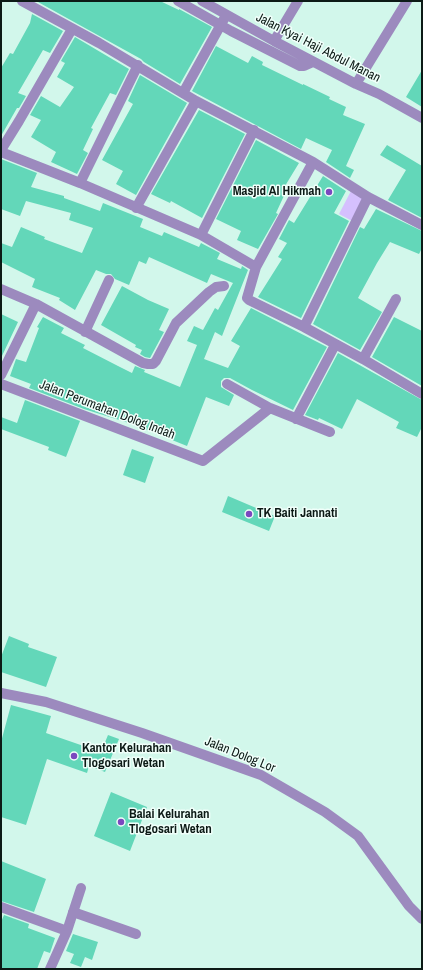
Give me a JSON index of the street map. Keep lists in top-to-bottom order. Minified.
{"streets":{"street":["Jalan Kyai Haji Abdul Manan","Jalan Perumahan Dolog Indah","Jalan Dolog Lor"]},"places":["Masjid Al Hikmah","TK Baiti Jannati","Kantor Kelurahan Tlogosari Wetan","Balai Kelurahan Tlogosari Wetan"]}
